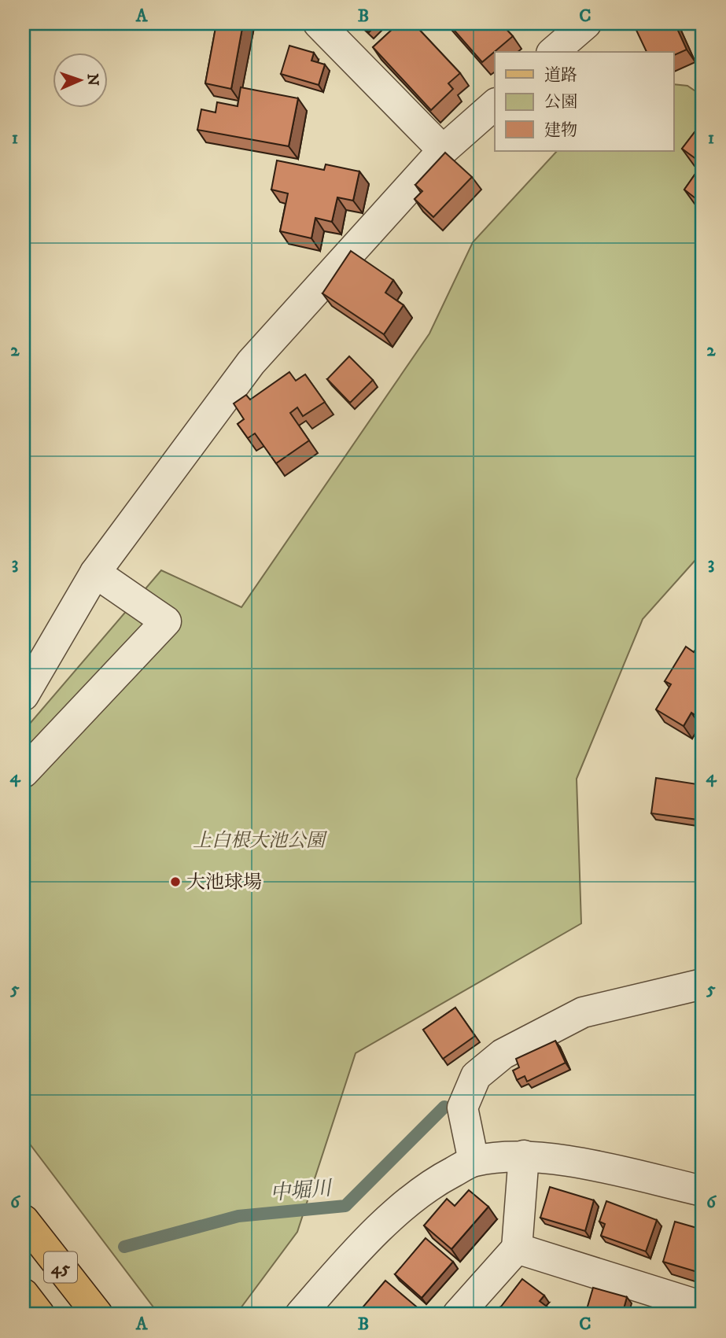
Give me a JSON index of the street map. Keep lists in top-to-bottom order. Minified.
{"streets":{"main road":["45"]},"water":["中堀川"],"parks":["上白根大池公園"],"places":["大池球場"],"legend":["道路","公園","建物"],"north":"right","grid":{"columns":["A","B","C"],"rows":["1","2","3","4","5","6"]}}
